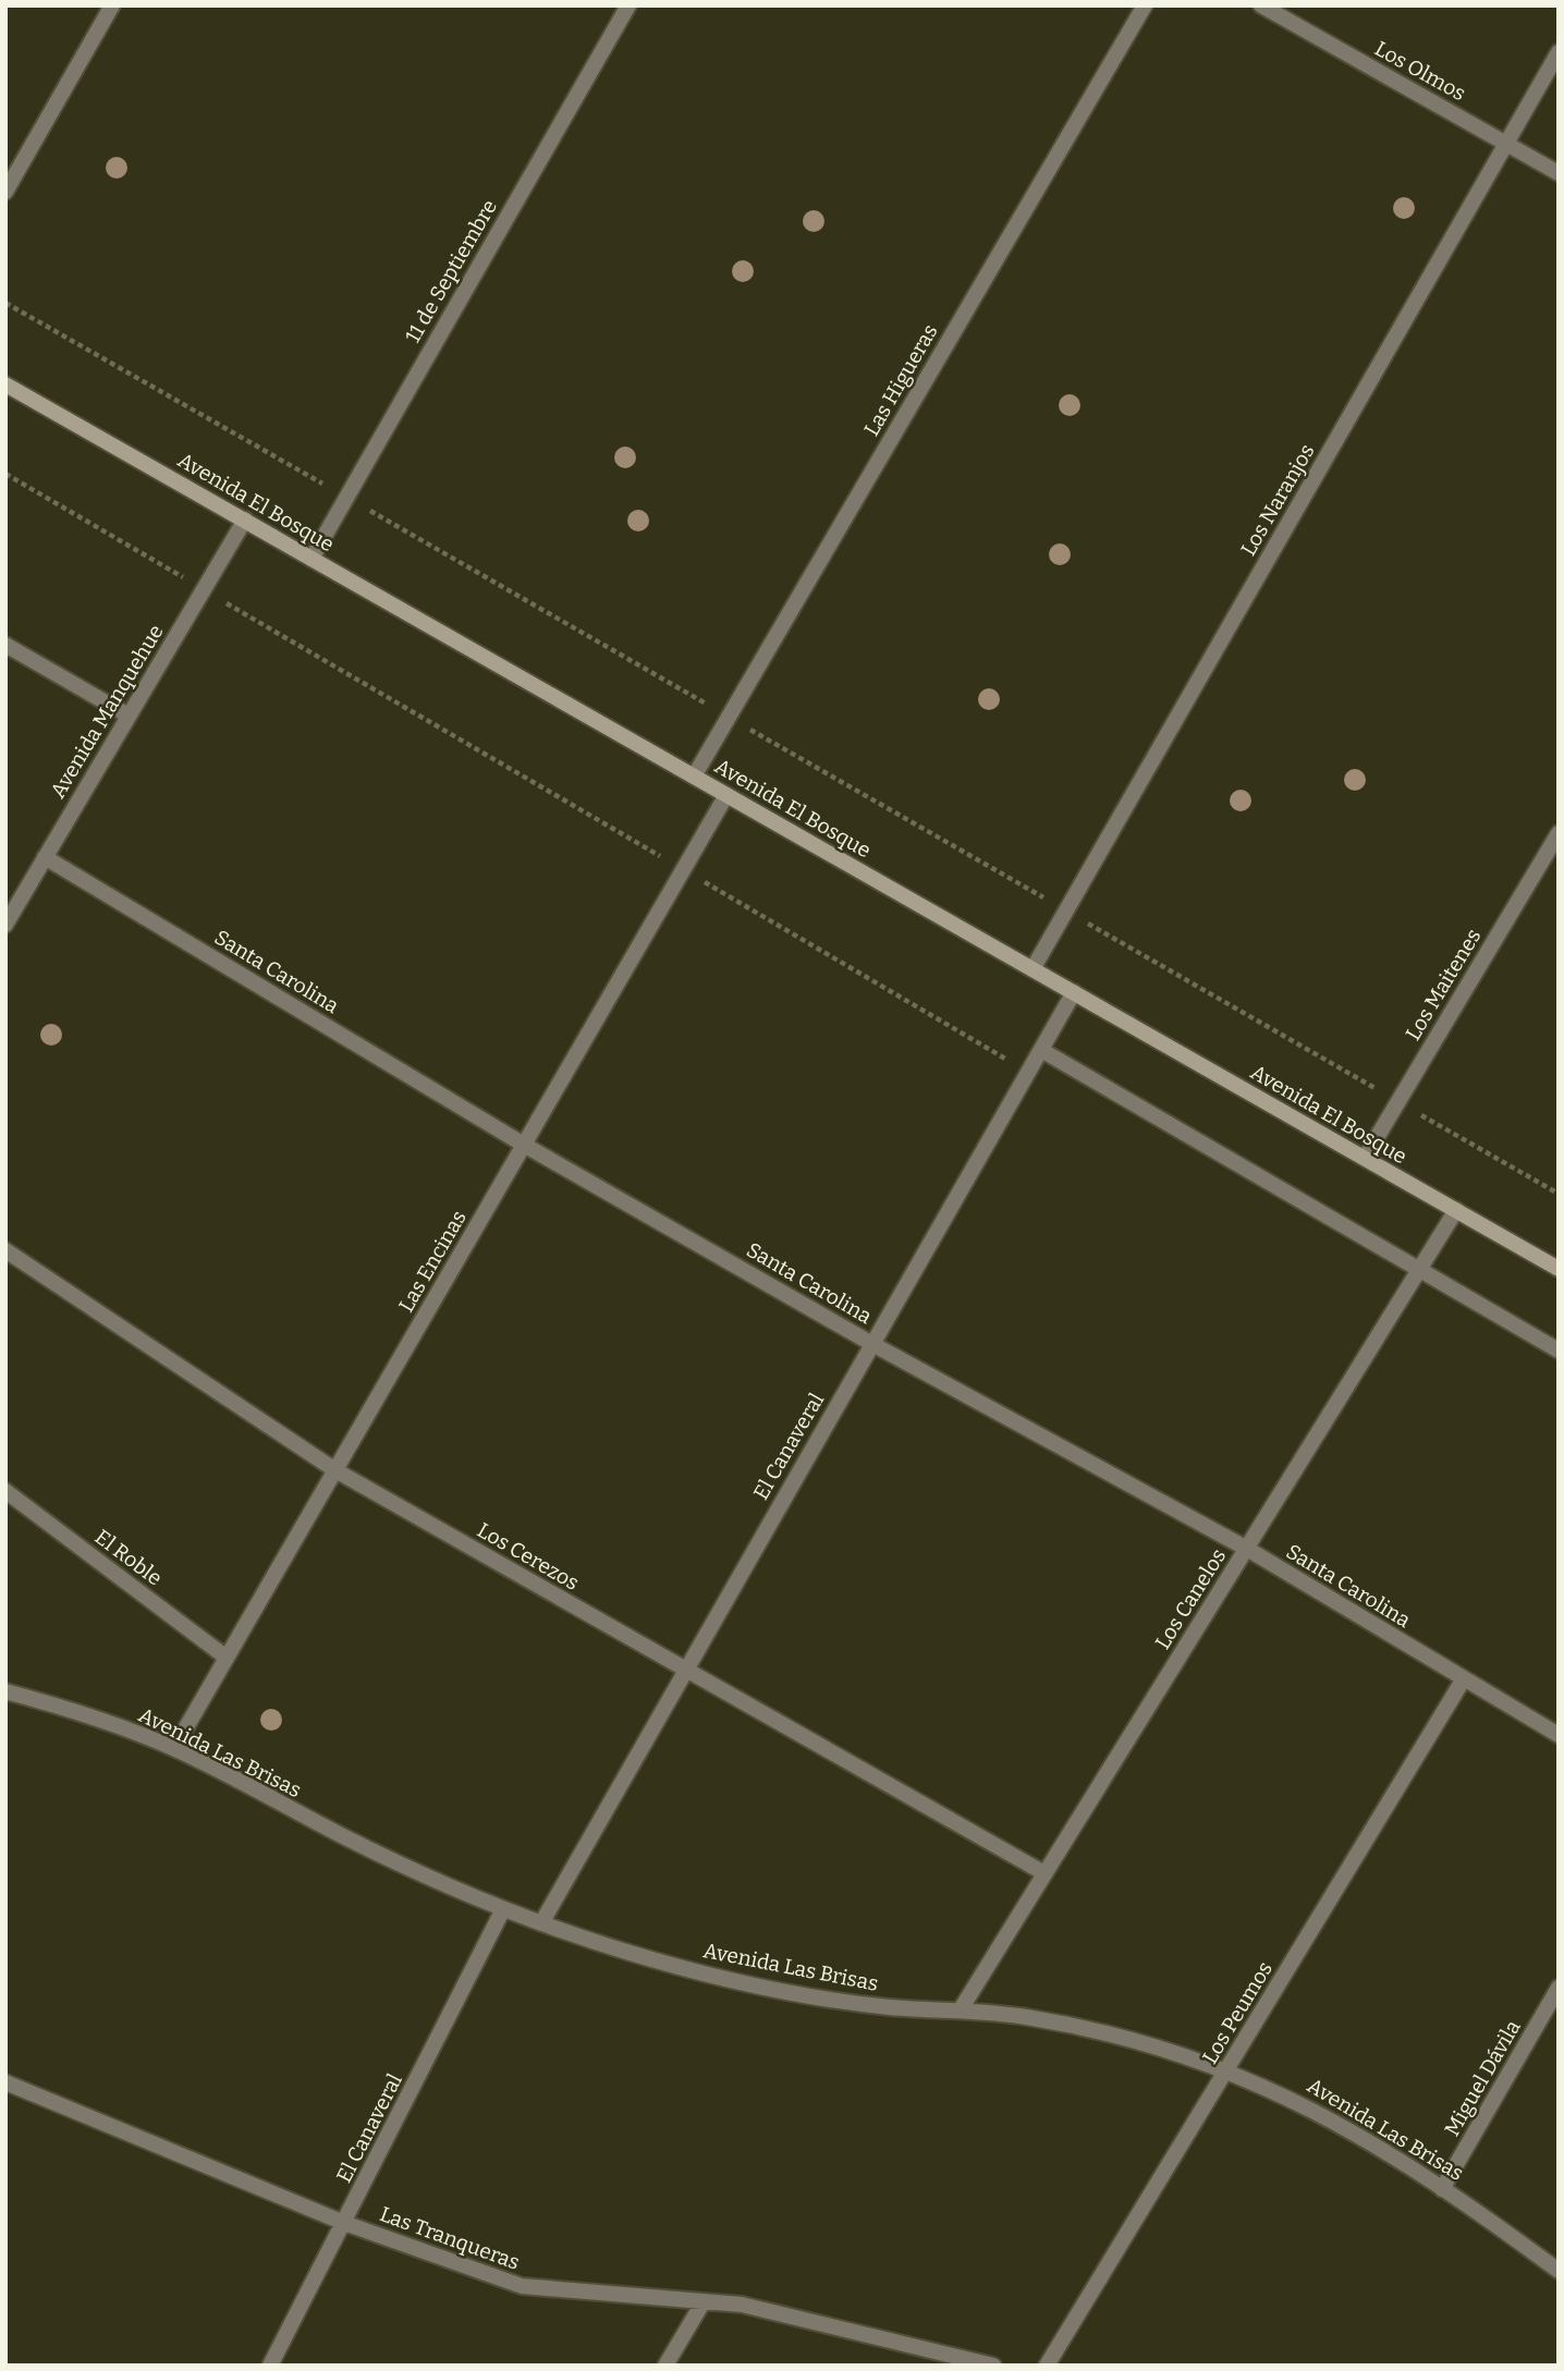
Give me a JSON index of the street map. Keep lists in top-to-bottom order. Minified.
{"streets":{"main road":["Avenida El Bosque"],"street":["Los Olmos","11 de Septiembre","Las Higueras","Los Naranjos","Avenida Manquehue","Santa Carolina","Los Maitenes","Las Encinas","El Canaveral","Los Cerezos","El Roble","Los Canelos","Avenida Las Brisas","Los Peumos","Miguel Dávila","Las Tranqueras"]},"crossings":[["Los Olmos","Los Naranjos"],["11 de Septiembre","Avenida El Bosque"],["Las Higueras","Avenida El Bosque"],["Los Naranjos","Avenida El Bosque"],["Avenida El Bosque","Avenida Manquehue"],["Avenida El Bosque","Los Maitenes"],["Avenida El Bosque","Las Encinas"],["Avenida El Bosque","El Canaveral"],["Avenida El Bosque","Los Canelos"],["Avenida Manquehue","Santa Carolina"],["Santa Carolina","Las Encinas"],["Santa Carolina","El Canaveral"],["Santa Carolina","Los Canelos"],["Santa Carolina","Los Peumos"],["Las Encinas","Los Cerezos"],["Las Encinas","El Roble"],["Las Encinas","Avenida Las Brisas"],["El Canaveral","Los Cerezos"],["El Canaveral","Avenida Las Brisas"],["El Canaveral","Las Tranqueras"],["Los Cerezos","Los Canelos"],["Los Canelos","Avenida Las Brisas"],["Avenida Las Brisas","Los Peumos"],["Avenida Las Brisas","Miguel Dávila"]]}
